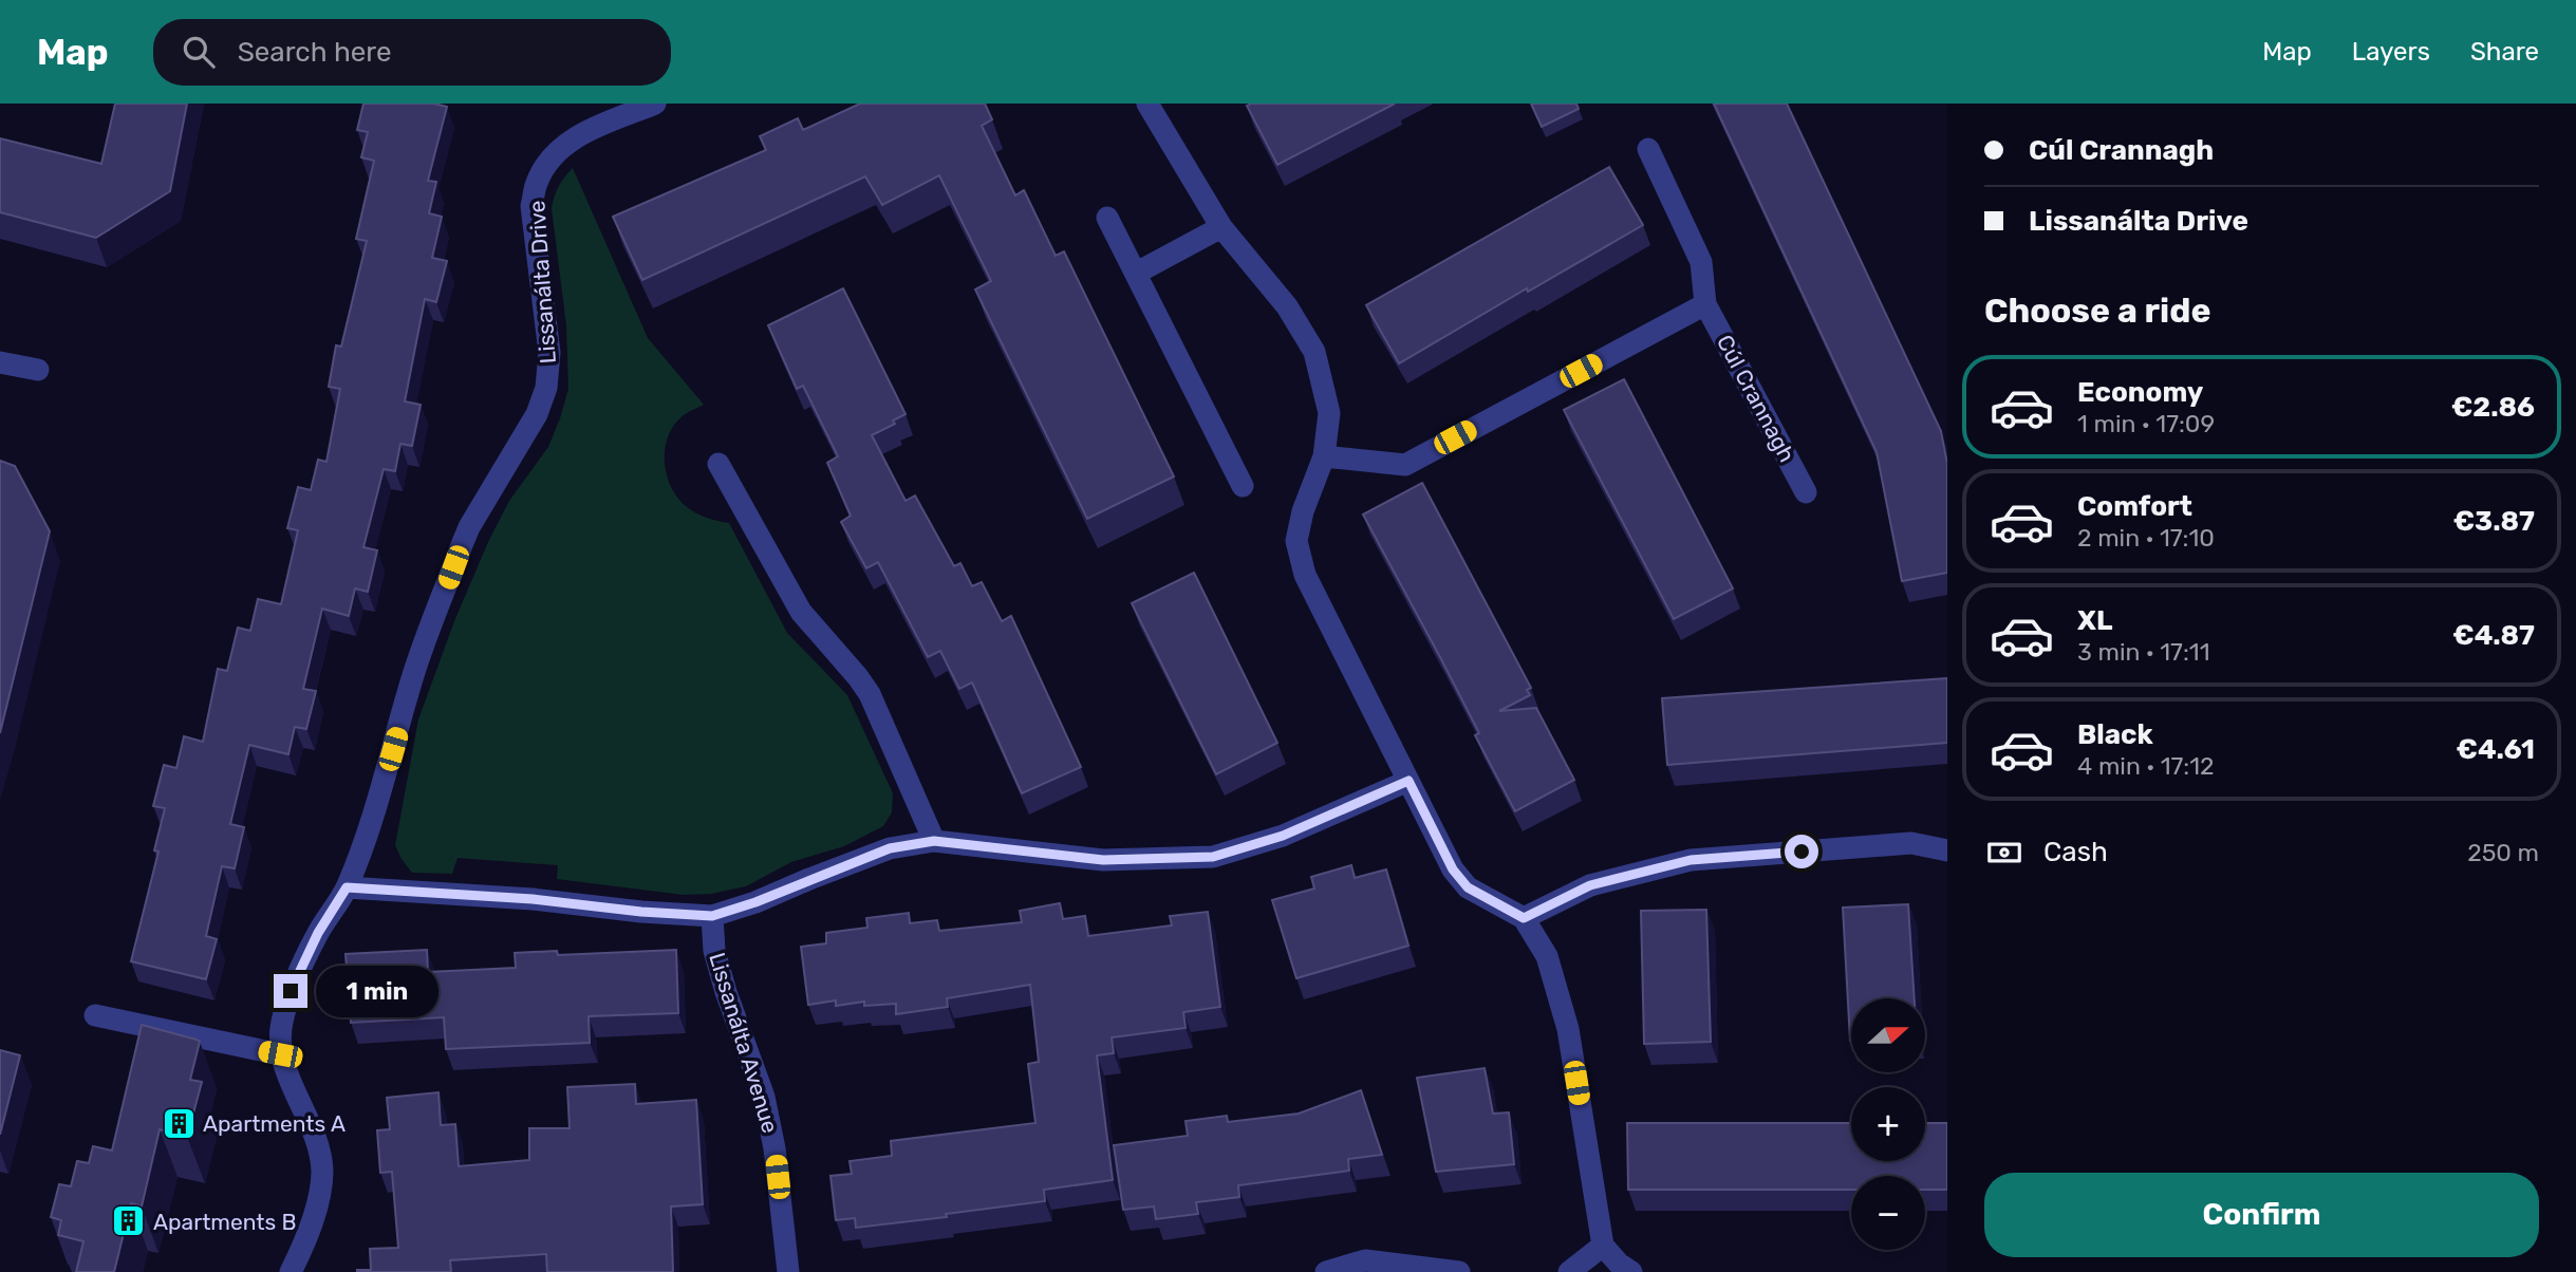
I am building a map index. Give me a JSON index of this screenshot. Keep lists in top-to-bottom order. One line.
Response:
{"streets":{"street":["Lissanálta Drive","Cúl Crannagh","Lissanálta Avenue"]},"places":{"building":["Apartments A","Apartments B"]},"north":"right","page":{"header":"Map","search":"Search here","nav":["Map","Layers","Share"],"banner":["Cúl Crannagh","Lissanálta Drive"],"heading":"Choose a ride","list":[{"name":"Economy","note":"1 min · 17:09","value":"€2.86"},{"name":"Comfort","note":"2 min · 17:10","value":"€3.87"},{"name":"XL","note":"3 min · 17:11","value":"€4.87"},{"name":"Black","note":"4 min · 17:12","value":"€4.61"}],"pay":["Cash","250 m"],"bubble":"1 min","map_buttons":["+","−"],"buttons":"Confirm"}}
